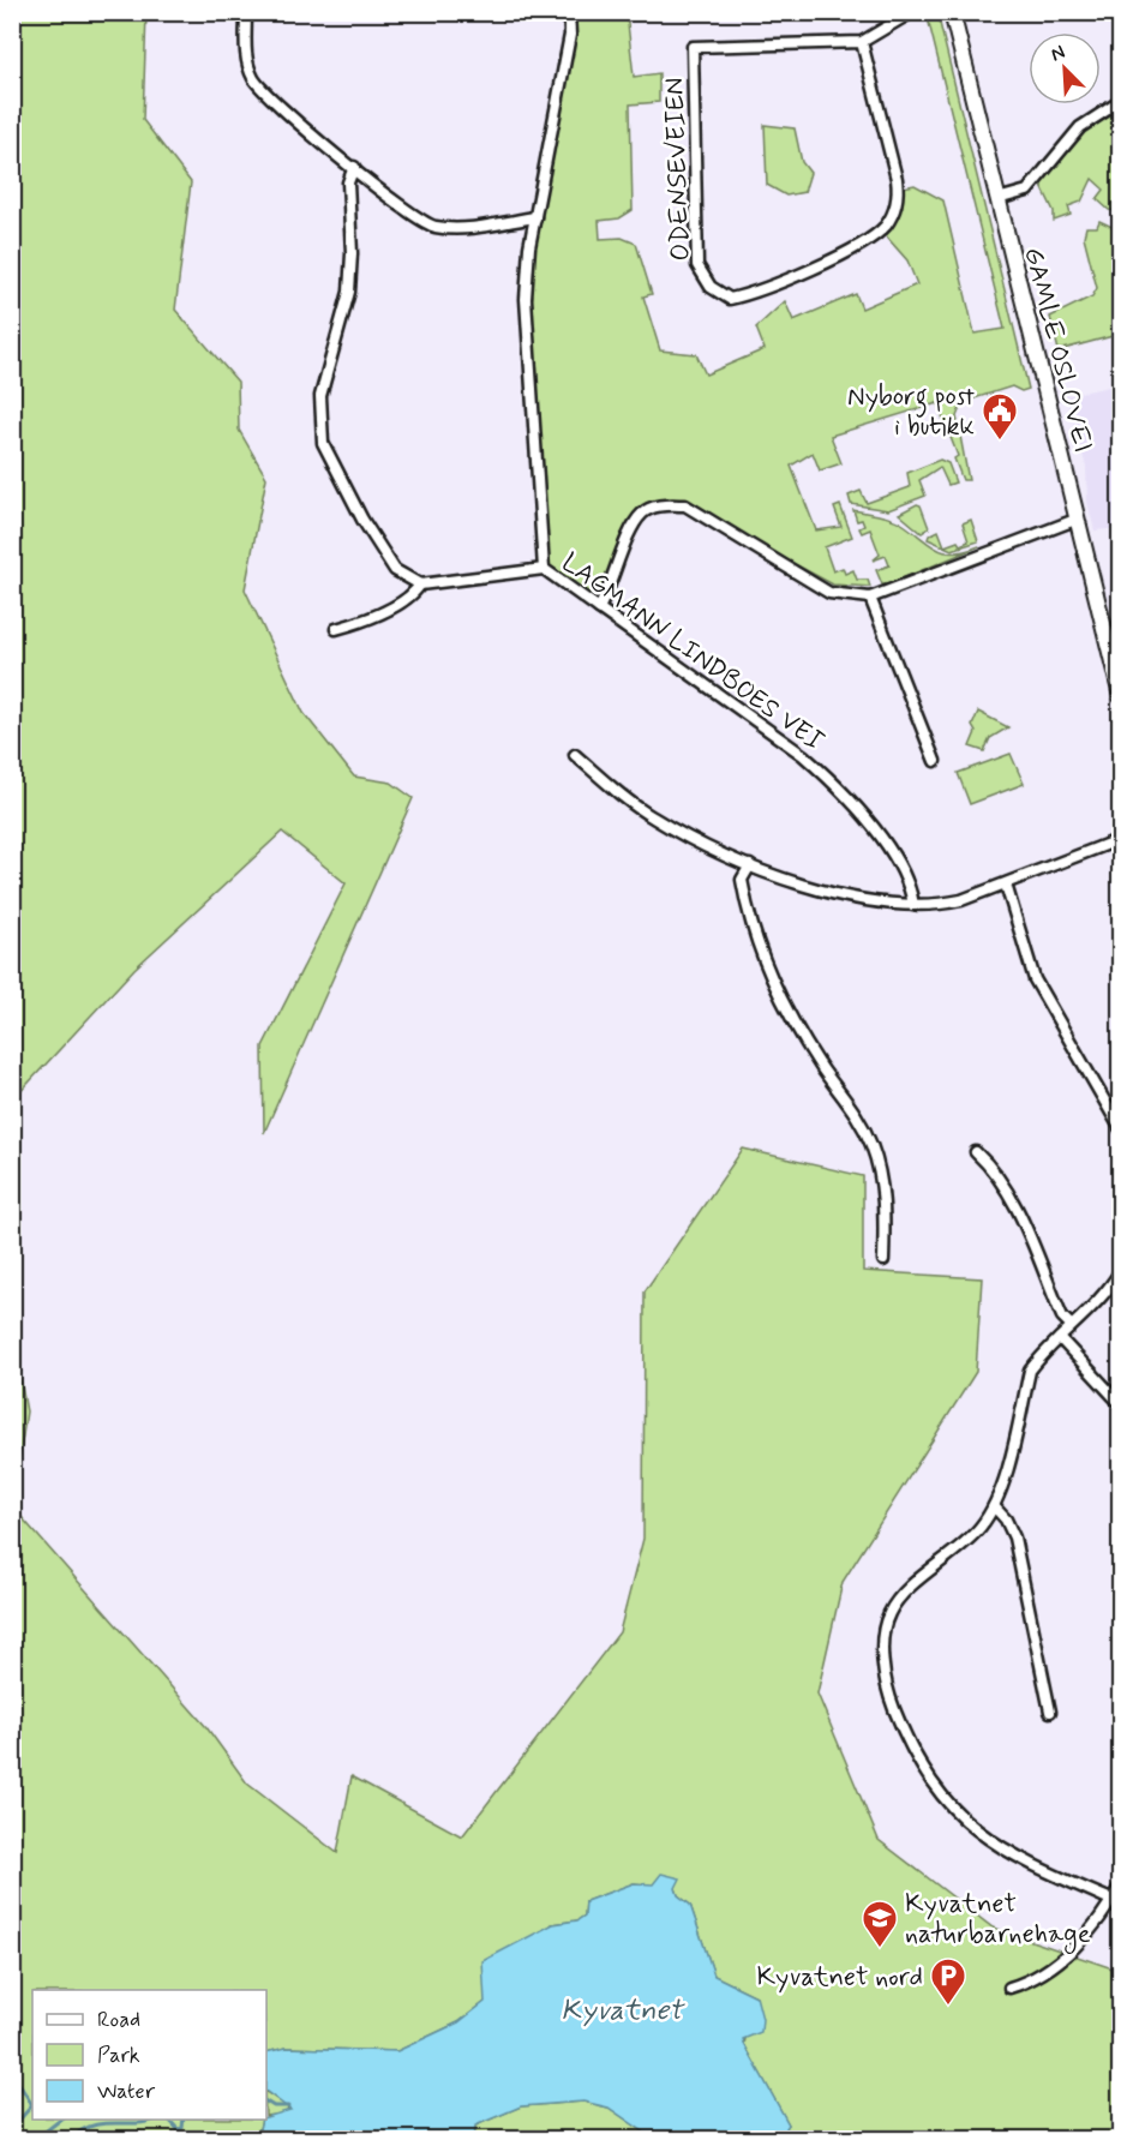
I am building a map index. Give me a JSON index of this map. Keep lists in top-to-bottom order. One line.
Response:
{"streets":{"street":["ODENSEVEIEN","GAMLE OSLOVEI","LAGMANN LINDBOES VEI"]},"water":["Kyvatnet"],"places":{"public building":["Nyborg post i butikk"],"school or university":["Kyvatnet naturbarnehage"],"parking":["Kyvatnet nord"]},"legend":["Road","Park","Water"],"north":"top left"}
